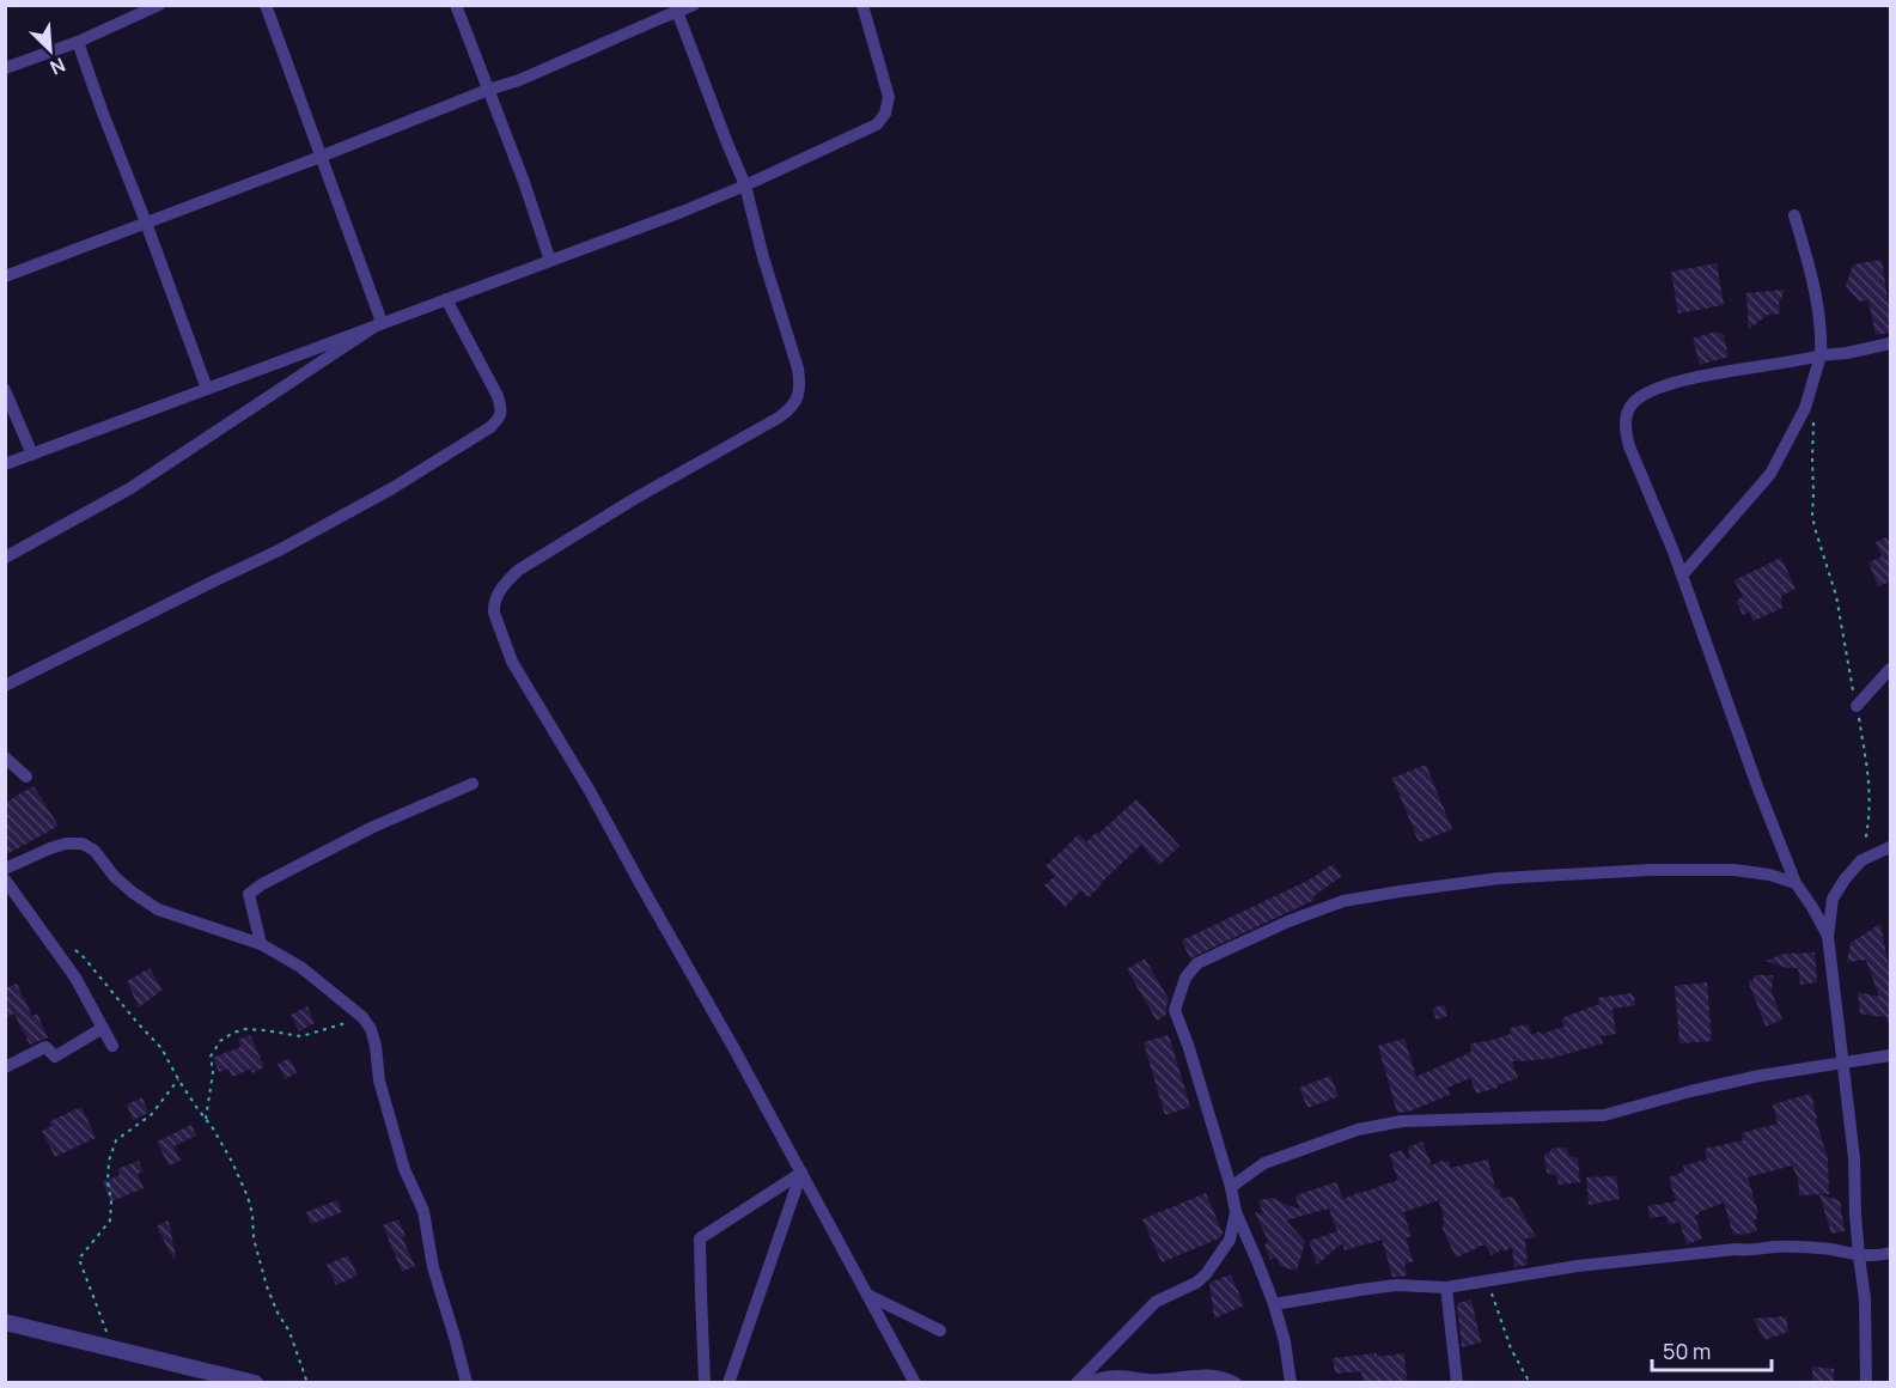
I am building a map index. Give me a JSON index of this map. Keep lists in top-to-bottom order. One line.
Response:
{"scale_bar":"50 m","north":"bottom right"}
